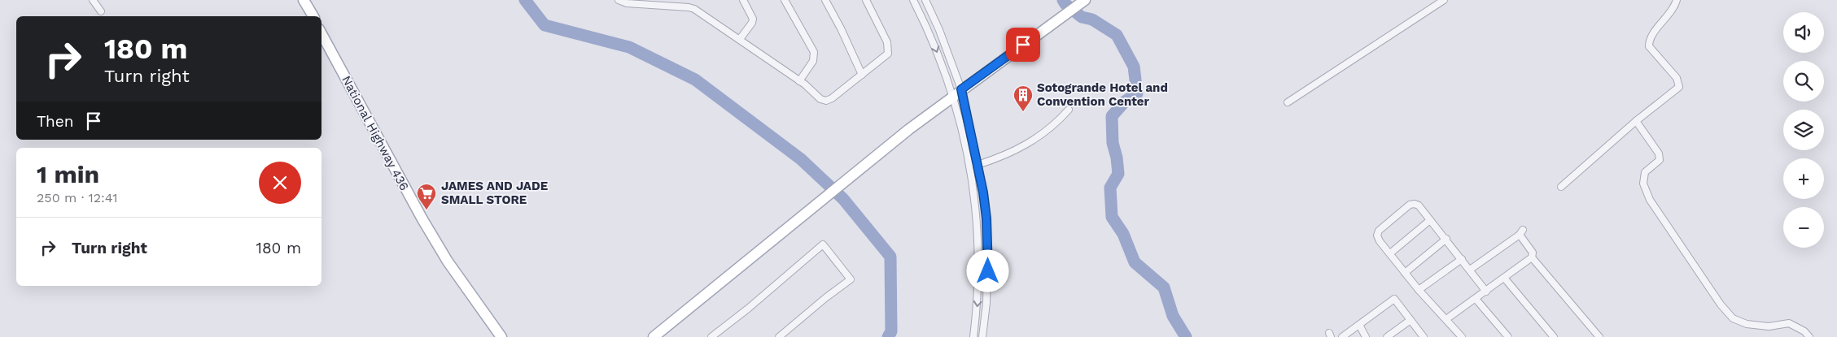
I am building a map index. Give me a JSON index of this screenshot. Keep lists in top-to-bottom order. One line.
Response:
{"streets":{"main road":["National Highway 436"]},"places":{"building":["Sotogrande Hotel and Convention Center"],"supermarket":["JAMES AND JADE SMALL STORE"]},"page":{"map_buttons":["+","−"],"turn":["180 m","Turn right"],"then":"Then","heading":["1 min","250 m · 12:41"],"list":[{"name":"Turn right","value":"180 m"}]}}
